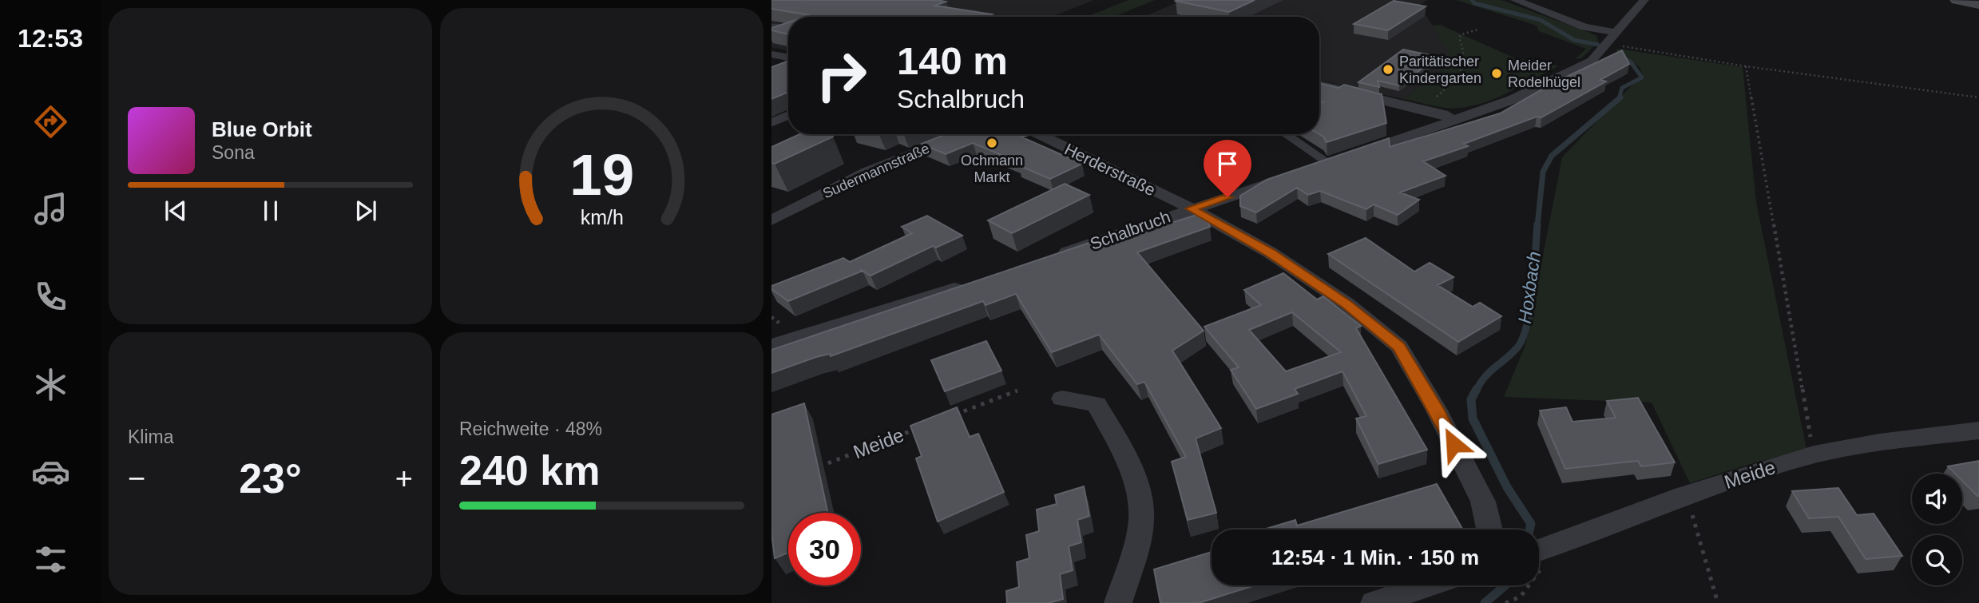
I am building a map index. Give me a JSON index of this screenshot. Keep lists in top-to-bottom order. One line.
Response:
{"streets":{"street":["Herderstraße","Sudermannstraße","Schalbruch","Meide"]},"crossings":[["Herderstraße","Schalbruch"]],"water":["Hoxbach"],"places":["Paritätischer Kindergarten","Meider Rodelhügel","Ochmann Markt"],"page":{"tabs":"12:53","turn":["140 m","Schalbruch"],"song":["Blue Orbit","Sona"],"tile":["Klima",["Reichweite · 48%","240 km"]],"heat":["−","23°","+"],"limit":"30","trip":"12:54 · 1 Min. · 150 m","gauge":["19","km/h"]}}
